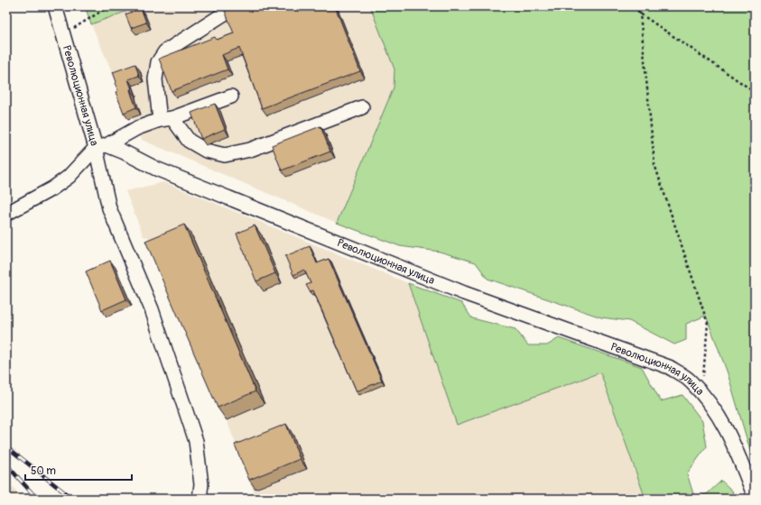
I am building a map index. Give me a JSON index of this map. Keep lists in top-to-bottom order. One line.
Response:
{"streets":{"street":["Революционная улица"]},"scale_bar":"50 m"}
